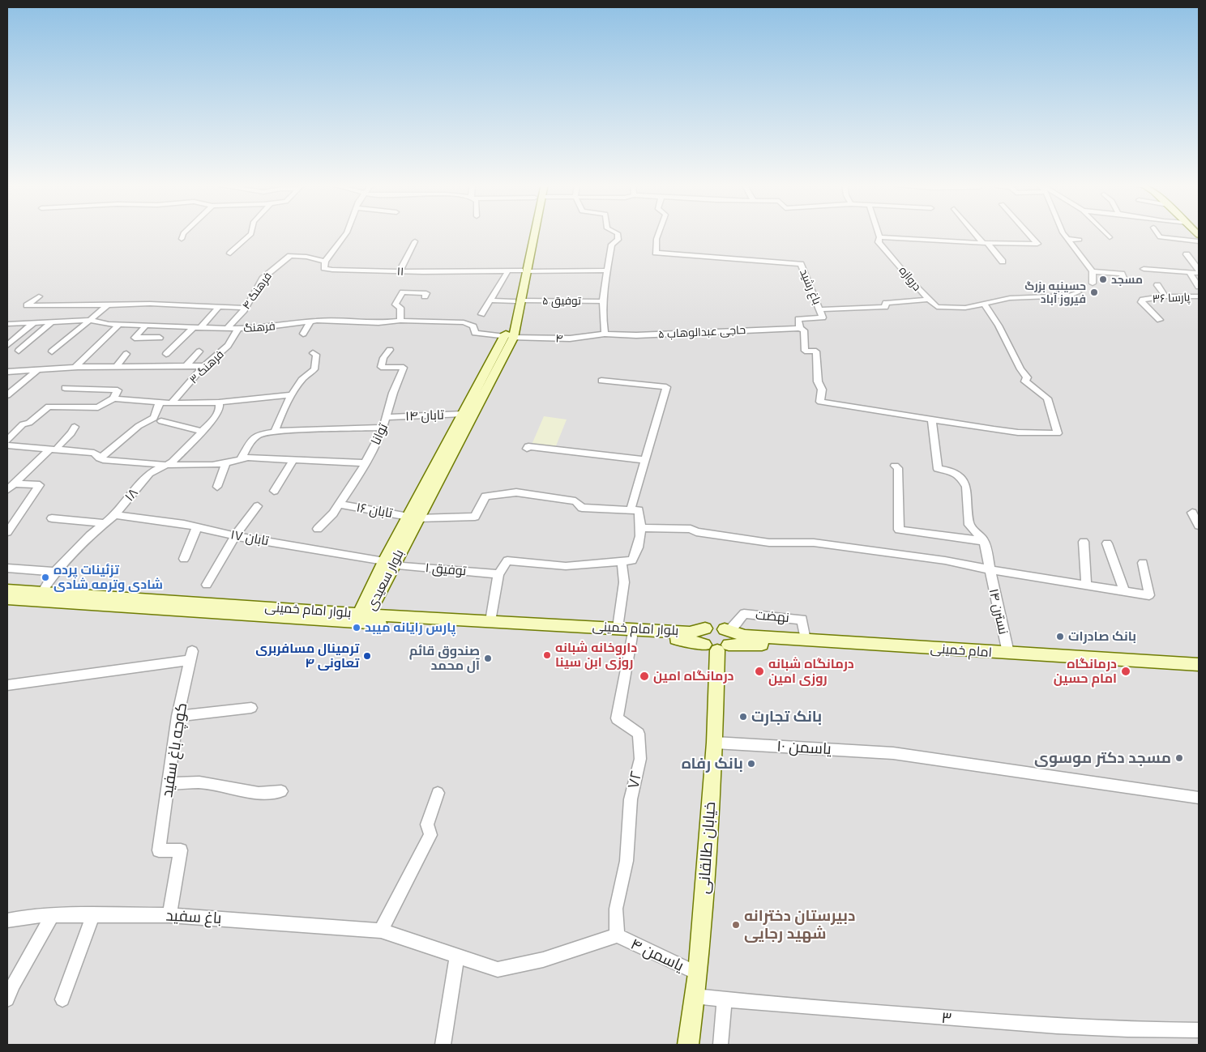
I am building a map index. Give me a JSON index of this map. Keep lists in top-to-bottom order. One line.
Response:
{"streets":{"main road":["بلوار سعیدی","بلوار امام خمینی","امام خمینی","خیابان طالقانی"],"street":["۱۱","دروازه","باغ رشید","فرهنگ ۴","پارسا ۳۶","توفیق ۵","فرهنگ","حاجی عبدالوهاب ۵","۴","فرهنگ ۳","تابان ۱۴","توانا","۱۸","تابان ۱۶","تابان ۱۷","توفیق ۱","نسترن ۱۴","نهضت","یاسمن ۱۰","کوچه باغ سفید","۷۲","باغ سفید","یاسمن ۴","۳"]},"crossings":[["۱۱","فرهنگ ۴"],["۱۱","بلوار سعیدی"],["فرهنگ ۴","فرهنگ"],["توفیق ۵","بلوار سعیدی"],["فرهنگ","۴"],["فرهنگ","فرهنگ ۳"],["فرهنگ","بلوار سعیدی"],["حاجی عبدالوهاب ۵","۴"],["۴","بلوار سعیدی"],["تابان ۱۴","توانا"],["تابان ۱۴","بلوار سعیدی"],["توانا","تابان ۱۶"],["۱۸","تابان ۱۷"],["۱۸","بلوار امام خمینی"],["تابان ۱۶","بلوار سعیدی"],["تابان ۱۷","توفیق ۱"],["تابان ۱۷","بلوار سعیدی"],["توفیق ۱","بلوار سعیدی"],["بلوار سعیدی","بلوار امام خمینی"],["بلوار امام خمینی","نهضت"],["بلوار امام خمینی","امام خمینی"],["بلوار امام خمینی","۷۲"],["بلوار امام خمینی","خیابان طالقانی"],["نسترن ۱۴","امام خمینی"],["نهضت","امام خمینی"],["امام خمینی","خیابان طالقانی"],["یاسمن ۱۰","خیابان طالقانی"],["کوچه باغ سفید","باغ سفید"],["۷۲","باغ سفید"],["۷۲","یاسمن ۴"],["خیابان طالقانی","یاسمن ۴"],["خیابان طالقانی","۳"],["باغ سفید","یاسمن ۴"]],"places":["مسجد","حسینیه بزرگ فیروز آباد","تزئینات پرده شادی وترمه شادی","پارس رایانه میبد","بانک صادرات","داروخانه شبانه روزی ابن سینا","ترمینال مسافربری تعاونی ۴","صندوق قائم آل محمد","درمانگاه شبانه روزی امین","درمانگاه امام حسین","درمانگاه امین","بانک تجارت","مسجد دکتر موسوی","بانک رفاه","دبیرستان دخترانه شهید رجایی"]}
